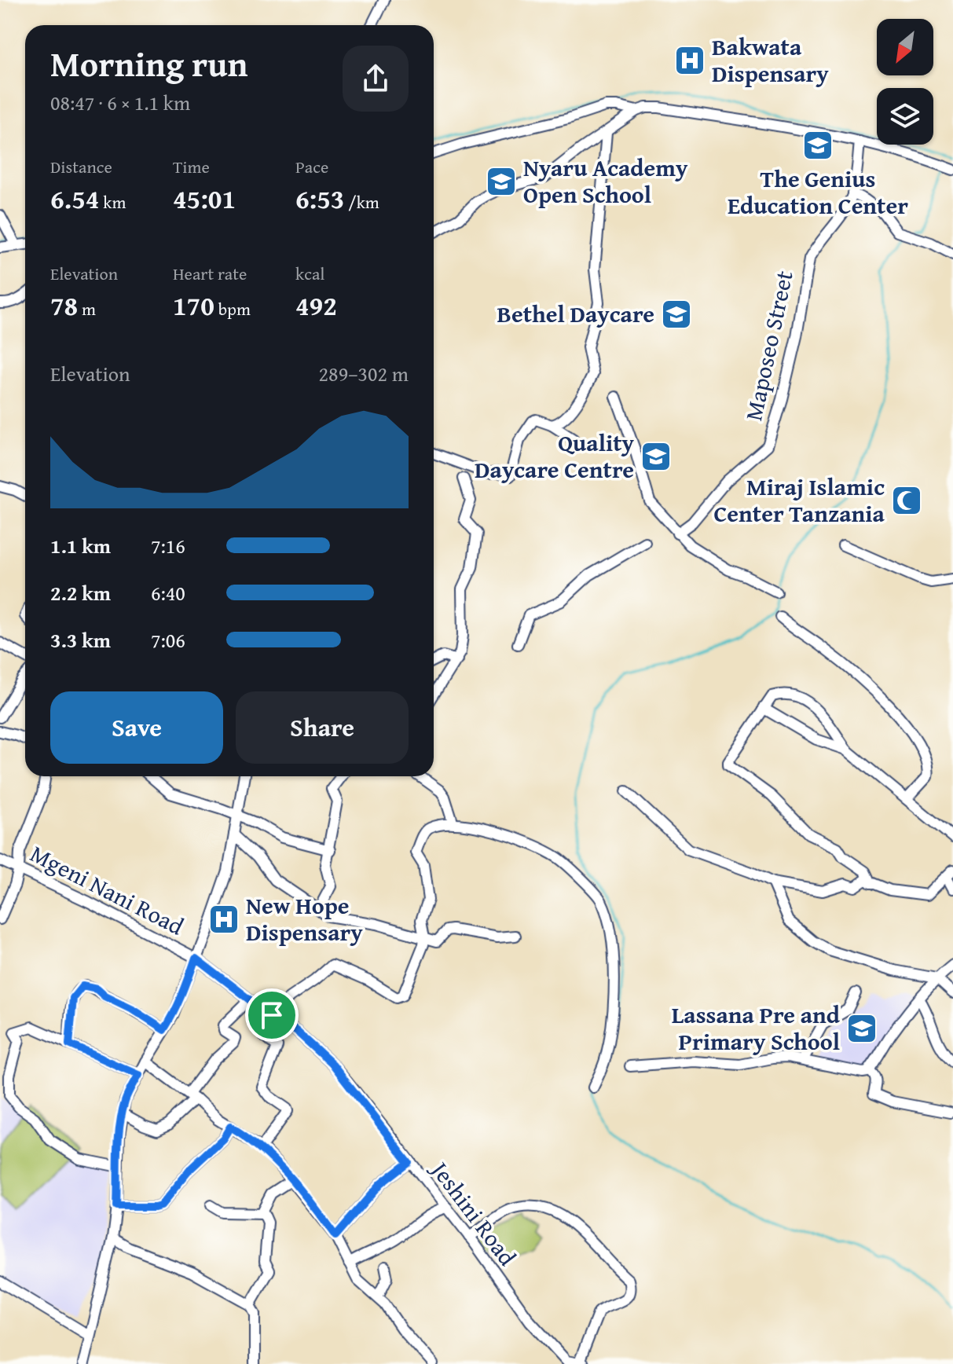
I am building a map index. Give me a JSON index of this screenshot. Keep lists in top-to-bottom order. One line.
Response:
{"streets":{"street":["Maposeo Street","Mgeni Nani Road","Jeshini Road"]},"crossings":[["Mgeni Nani Road","Jeshini Road"]],"places":{"hospital":["Bakwata Dispensary","New Hope Dispensary"],"school or university":["The Genius Education Center","Nyaru Academy Open School","Bethel Daycare","Quality Daycare Centre","Lassana Pre and Primary School"],"mosque":["Miraj Islamic Center Tanzania"]},"north":"bottom left","page":{"heading":["Morning run","08:47 · 6 × 1.1 km"],"stats":[["Distance","6.54 km"],["Time","45:01"],["Pace","6:53 /km"],["Elevation","78 m"],["Heart rate","170 bpm"],["kcal","492"]],"chart":["Elevation","289–302 m"],"list":[{"name":"1.1 km","note":"7:16"},{"name":"2.2 km","note":"6:40"},{"name":"3.3 km","note":"7:06"}],"buttons":["Save","Share"]}}
